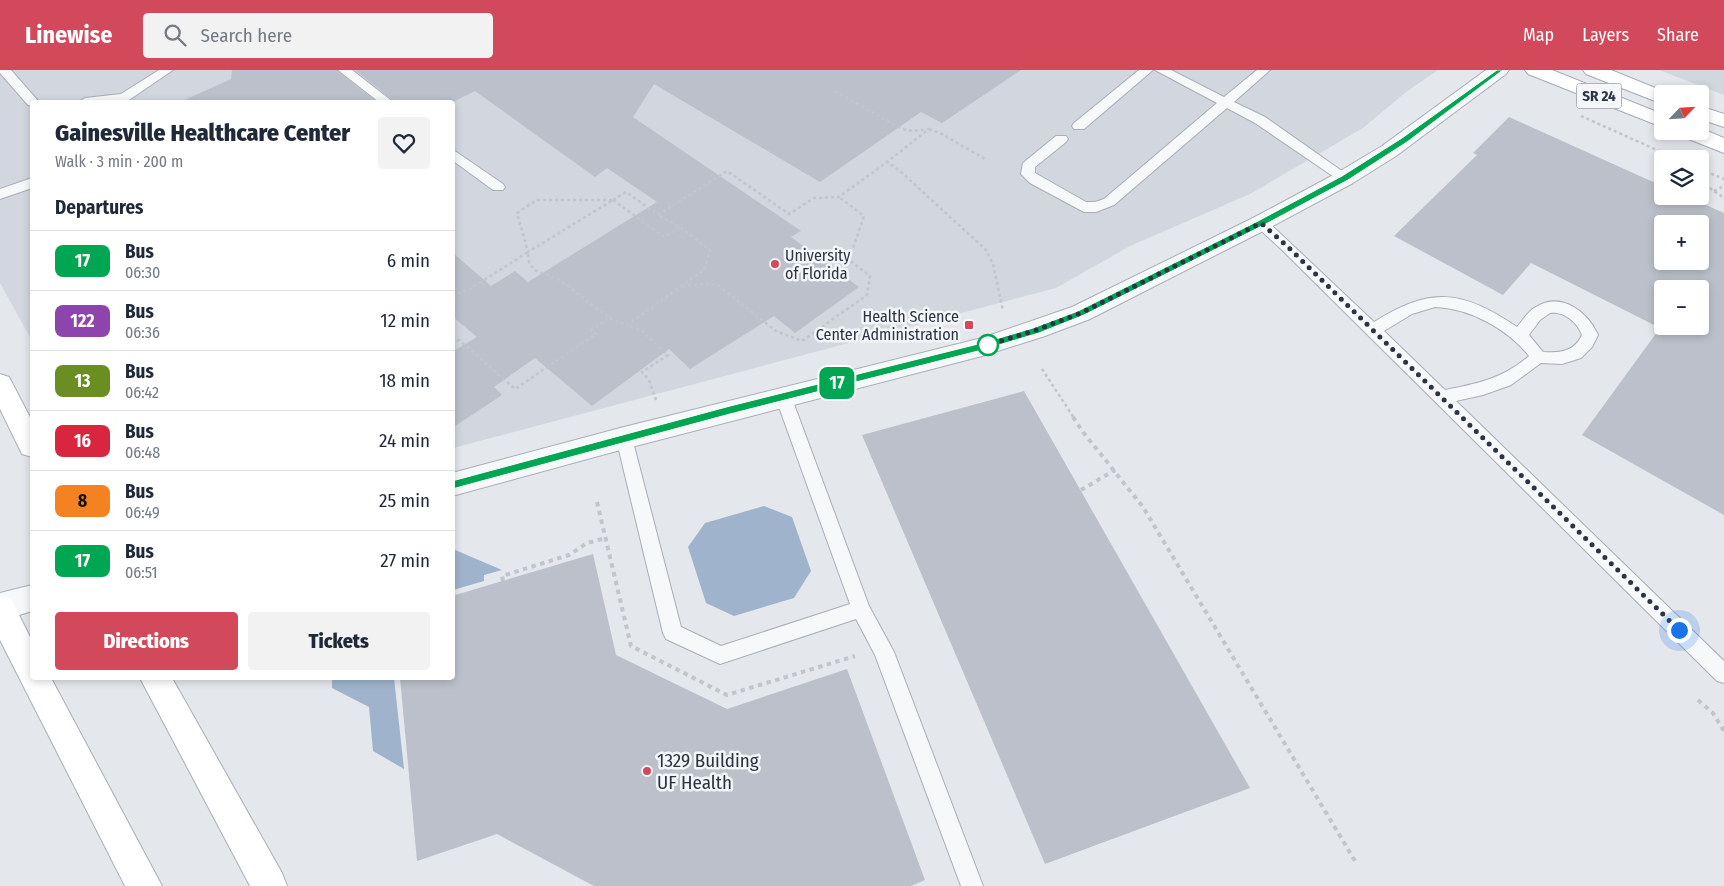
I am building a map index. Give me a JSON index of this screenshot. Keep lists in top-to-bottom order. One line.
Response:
{"streets":{"main road":["SR 24"]},"places":{"other":["University of Florida","1329 Building UF Health"],"transit":["Health Science Center Administration"]},"lines":["bus line 17"],"north":"top right","page":{"header":"Linewise","search":"Search here","nav":["Map","Layers","Share"],"on_map":"17","map_buttons":["+","−"],"heading":[["Gainesville Healthcare Center","Walk · 3 min · 200 m"],"Departures"],"list":[{"mark":"17","name":"Bus","note":"06:30","value":"6 min"},{"mark":"122","name":"Bus","note":"06:36","value":"12 min"},{"mark":"13","name":"Bus","note":"06:42","value":"18 min"},{"mark":"16","name":"Bus","note":"06:48","value":"24 min"},{"mark":"8","name":"Bus","note":"06:49","value":"25 min"},{"mark":"17","name":"Bus","note":"06:51","value":"27 min"}],"buttons":["Directions","Tickets"]}}
